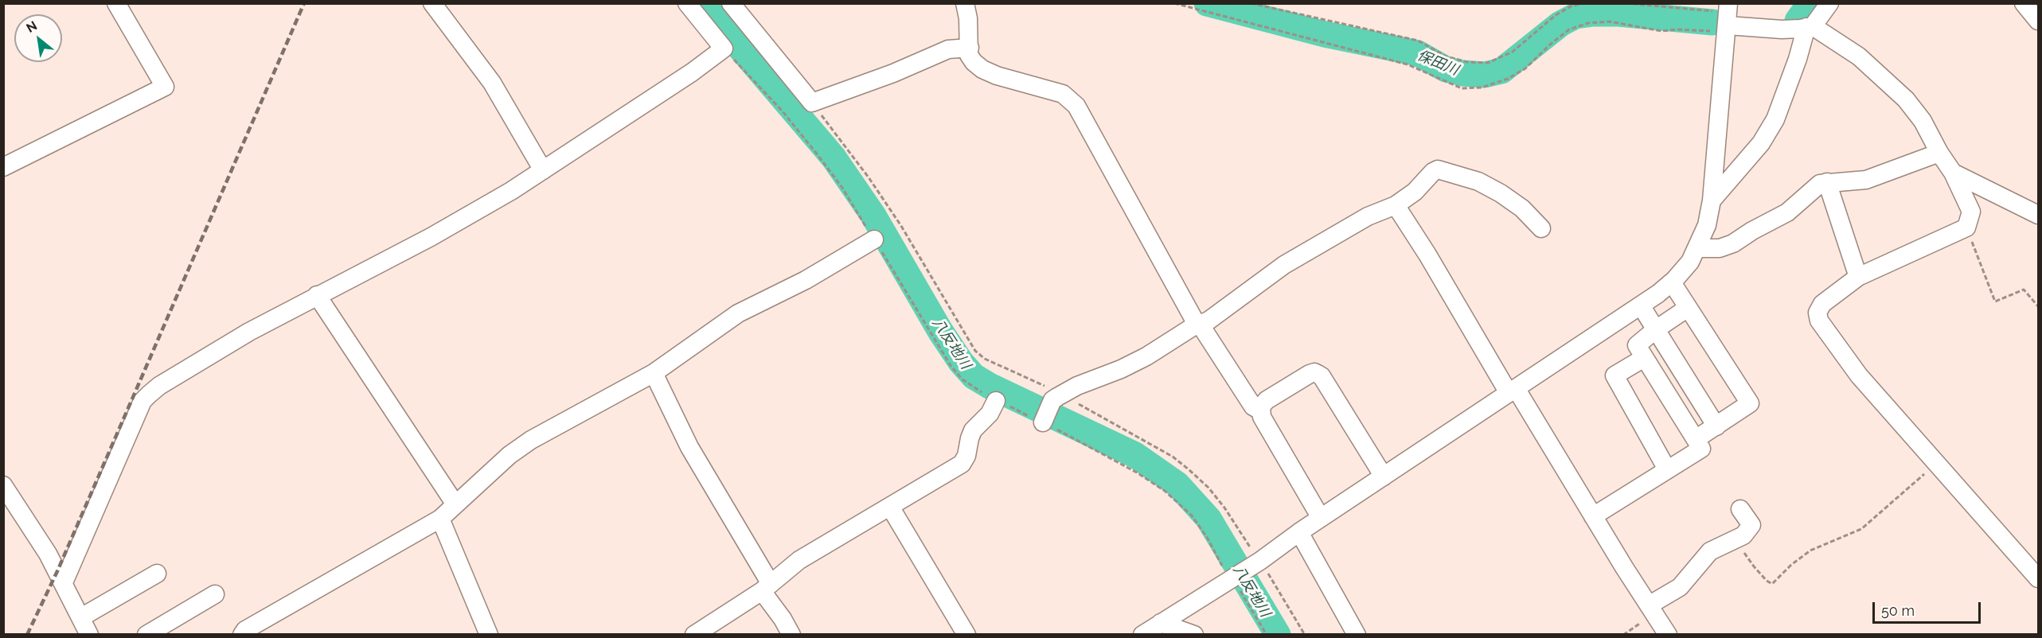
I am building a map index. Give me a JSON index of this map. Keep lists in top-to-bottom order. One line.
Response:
{"water":["保田川","八反地川"],"scale_bar":"50 m","north":"top left"}
